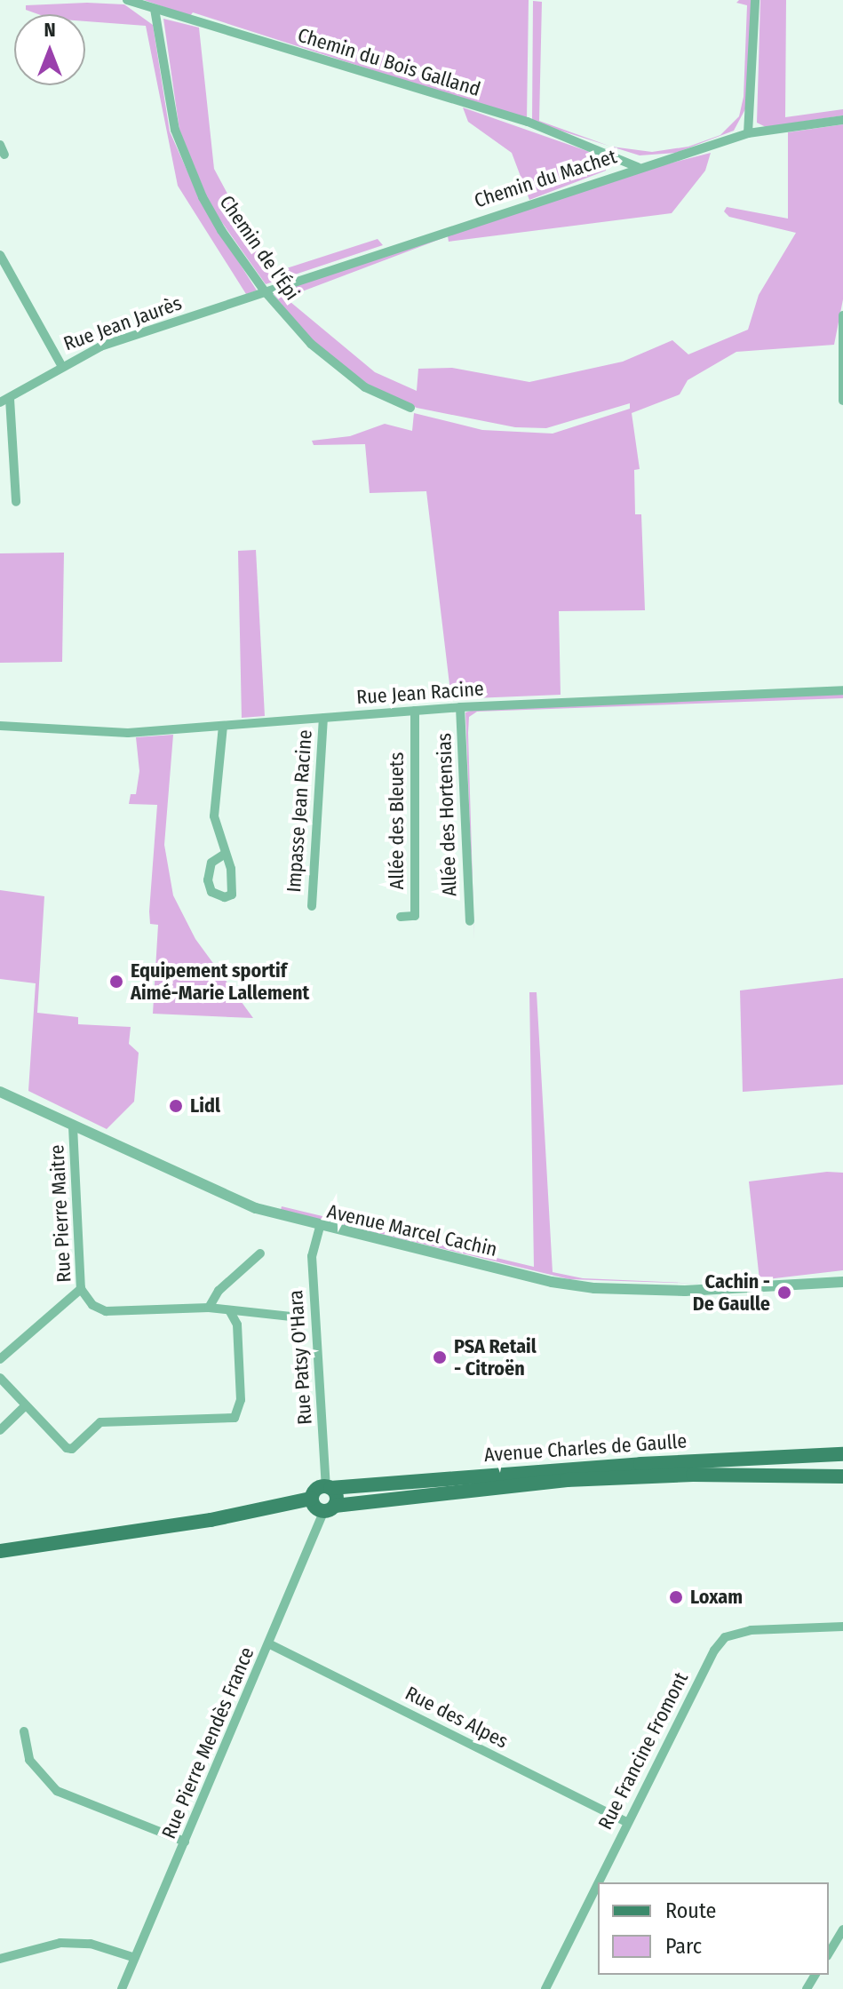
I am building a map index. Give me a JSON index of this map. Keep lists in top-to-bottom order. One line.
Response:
{"streets":{"main road":["Avenue Charles de Gaulle"],"street":["Chemin du Bois Galland","Chemin du Machet","Chemin de l'Épi","Rue Jean Jaurès","Rue Jean Racine","Impasse Jean Racine","Allée des Hortensias","Allée des Bleuets","Rue Pierre Maitre","Avenue Marcel Cachin","Rue Patsy O'Hara","Rue des Alpes","Rue Pierre Mendès France","Rue Francine Fromont"]},"crossings":[["Chemin du Bois Galland","Chemin du Machet"],["Chemin du Bois Galland","Chemin de l'Épi"],["Chemin du Machet","Chemin de l'Épi"],["Chemin du Machet","Rue Jean Jaurès"],["Chemin de l'Épi","Rue Jean Jaurès"],["Rue Jean Racine","Impasse Jean Racine"],["Rue Jean Racine","Allée des Hortensias"],["Rue Jean Racine","Allée des Bleuets"],["Rue Pierre Maitre","Avenue Marcel Cachin"],["Avenue Marcel Cachin","Rue Patsy O'Hara"],["Rue Patsy O'Hara","Avenue Charles de Gaulle"],["Rue Patsy O'Hara","Rue Pierre Mendès France"],["Avenue Charles de Gaulle","Rue Pierre Mendès France"],["Rue des Alpes","Rue Pierre Mendès France"],["Rue des Alpes","Rue Francine Fromont"]],"places":["Equipement sportif Aimé-Marie Lallement","Lidl","Cachin - De Gaulle","PSA Retail - Citroën","Loxam"],"legend":["Route","Parc"],"north":"top"}
